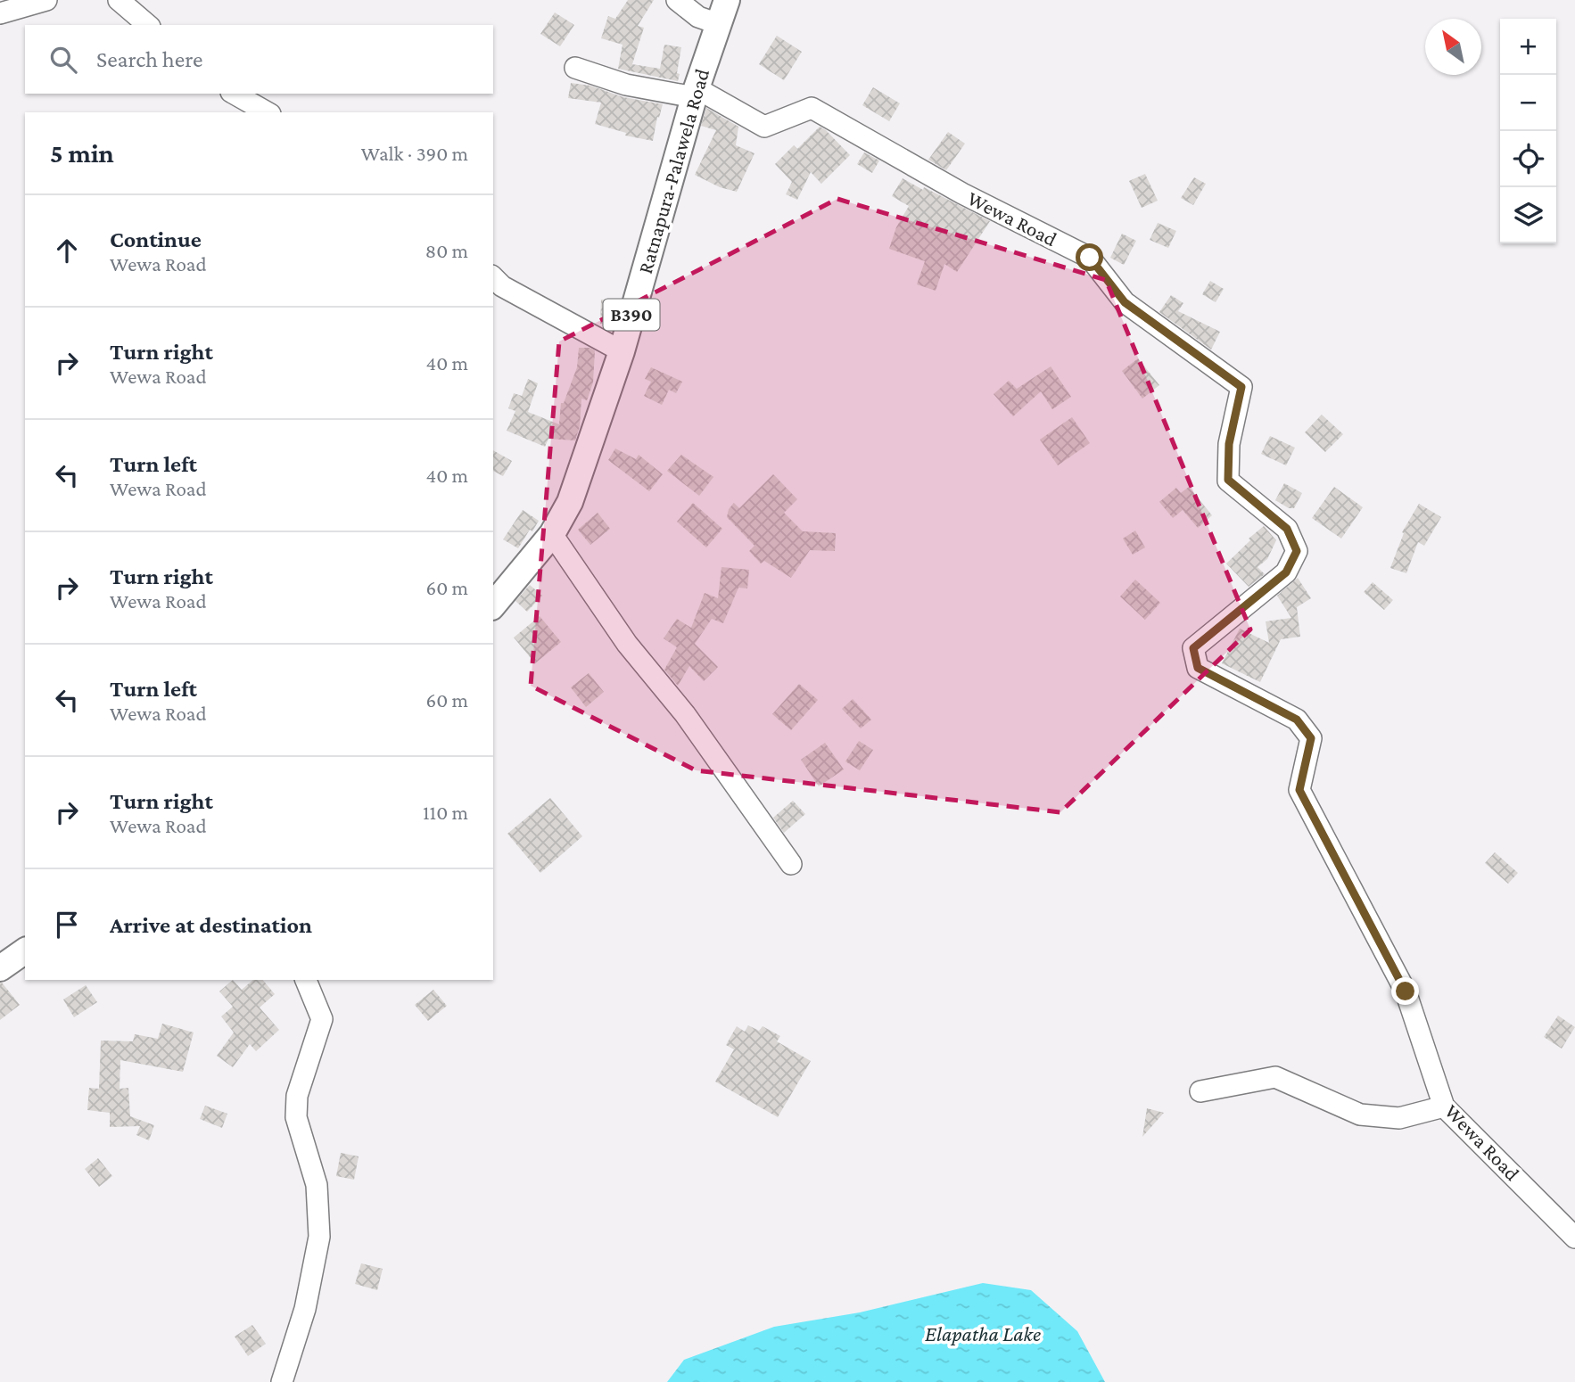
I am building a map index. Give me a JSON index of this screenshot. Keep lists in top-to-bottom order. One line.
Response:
{"streets":{"main road":["Ratnapura-Palawela Road","B390"],"street":["Wewa Road"]},"crossings":[["Ratnapura-Palawela Road","Wewa Road"]],"water":["Elapatha Lake"],"north":"top left","page":{"map_buttons":["+","−"],"search":"Search here","heading":["5 min","Walk · 390 m"],"list":[["Continue","Wewa Road","80 m"],["Turn right","Wewa Road","40 m"],["Turn left","Wewa Road","40 m"],["Turn right","Wewa Road","60 m"],["Turn left","Wewa Road","60 m"],["Turn right","Wewa Road","110 m"],"Arrive at destination"]}}
